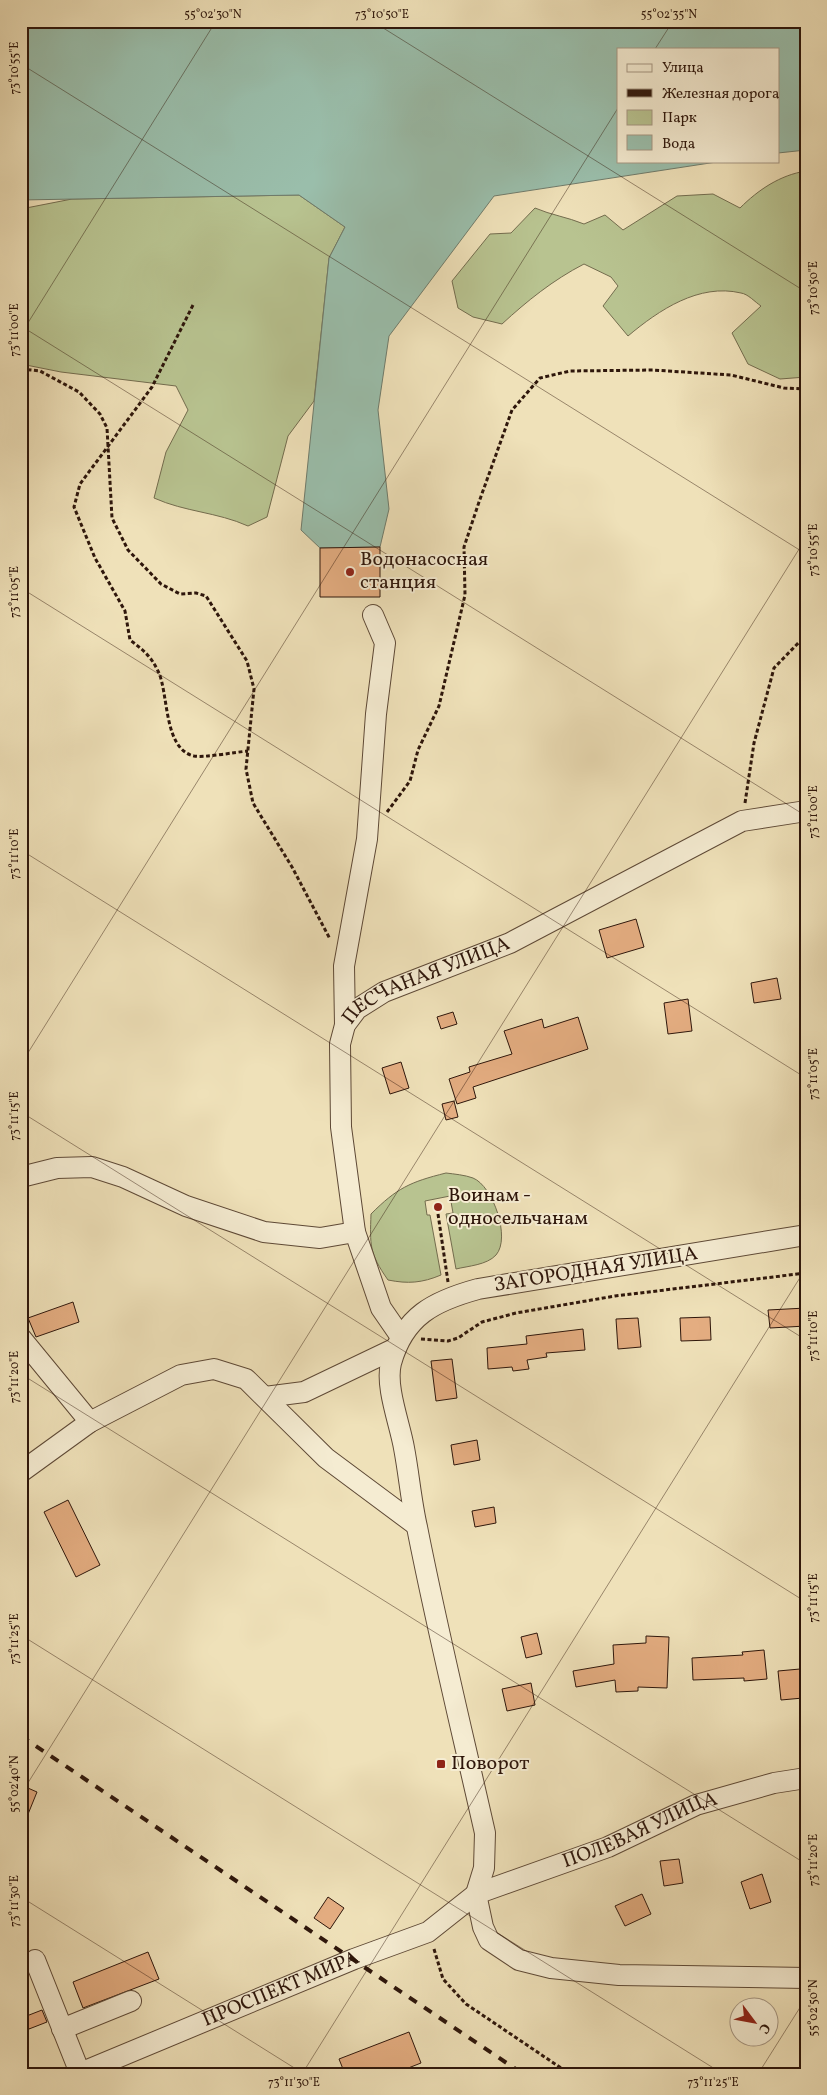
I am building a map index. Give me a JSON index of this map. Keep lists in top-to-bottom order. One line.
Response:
{"streets":{"street":["ПЕСЧАНАЯ УЛИЦА","ЗАГОРОДНАЯ УЛИЦА","ПОЛЕВАЯ УЛИЦА","ПРОСПЕКТ МИРА"]},"crossings":[["ПЕСЧАНАЯ УЛИЦА","ЗАГОРОДНАЯ УЛИЦА"],["ПОЛЕВАЯ УЛИЦА","ПРОСПЕКТ МИРА"]],"places":{"other":["Водонасосная станция","Воинам - односельчанам"],"transit":["Поворот"]},"legend":["Улица","Железная дорога","Парк","Вода"],"north":"bottom right","coordinates":["55°02'30\"N","73°10'50\"E","55°02'35\"N","73°10'55\"E","73°11'00\"E","73°11'05\"E","73°11'10\"E","73°11'15\"E","73°11'20\"E","73°11'25\"E","55°02'40\"N","73°11'30\"E","55°02'50\"N"]}
